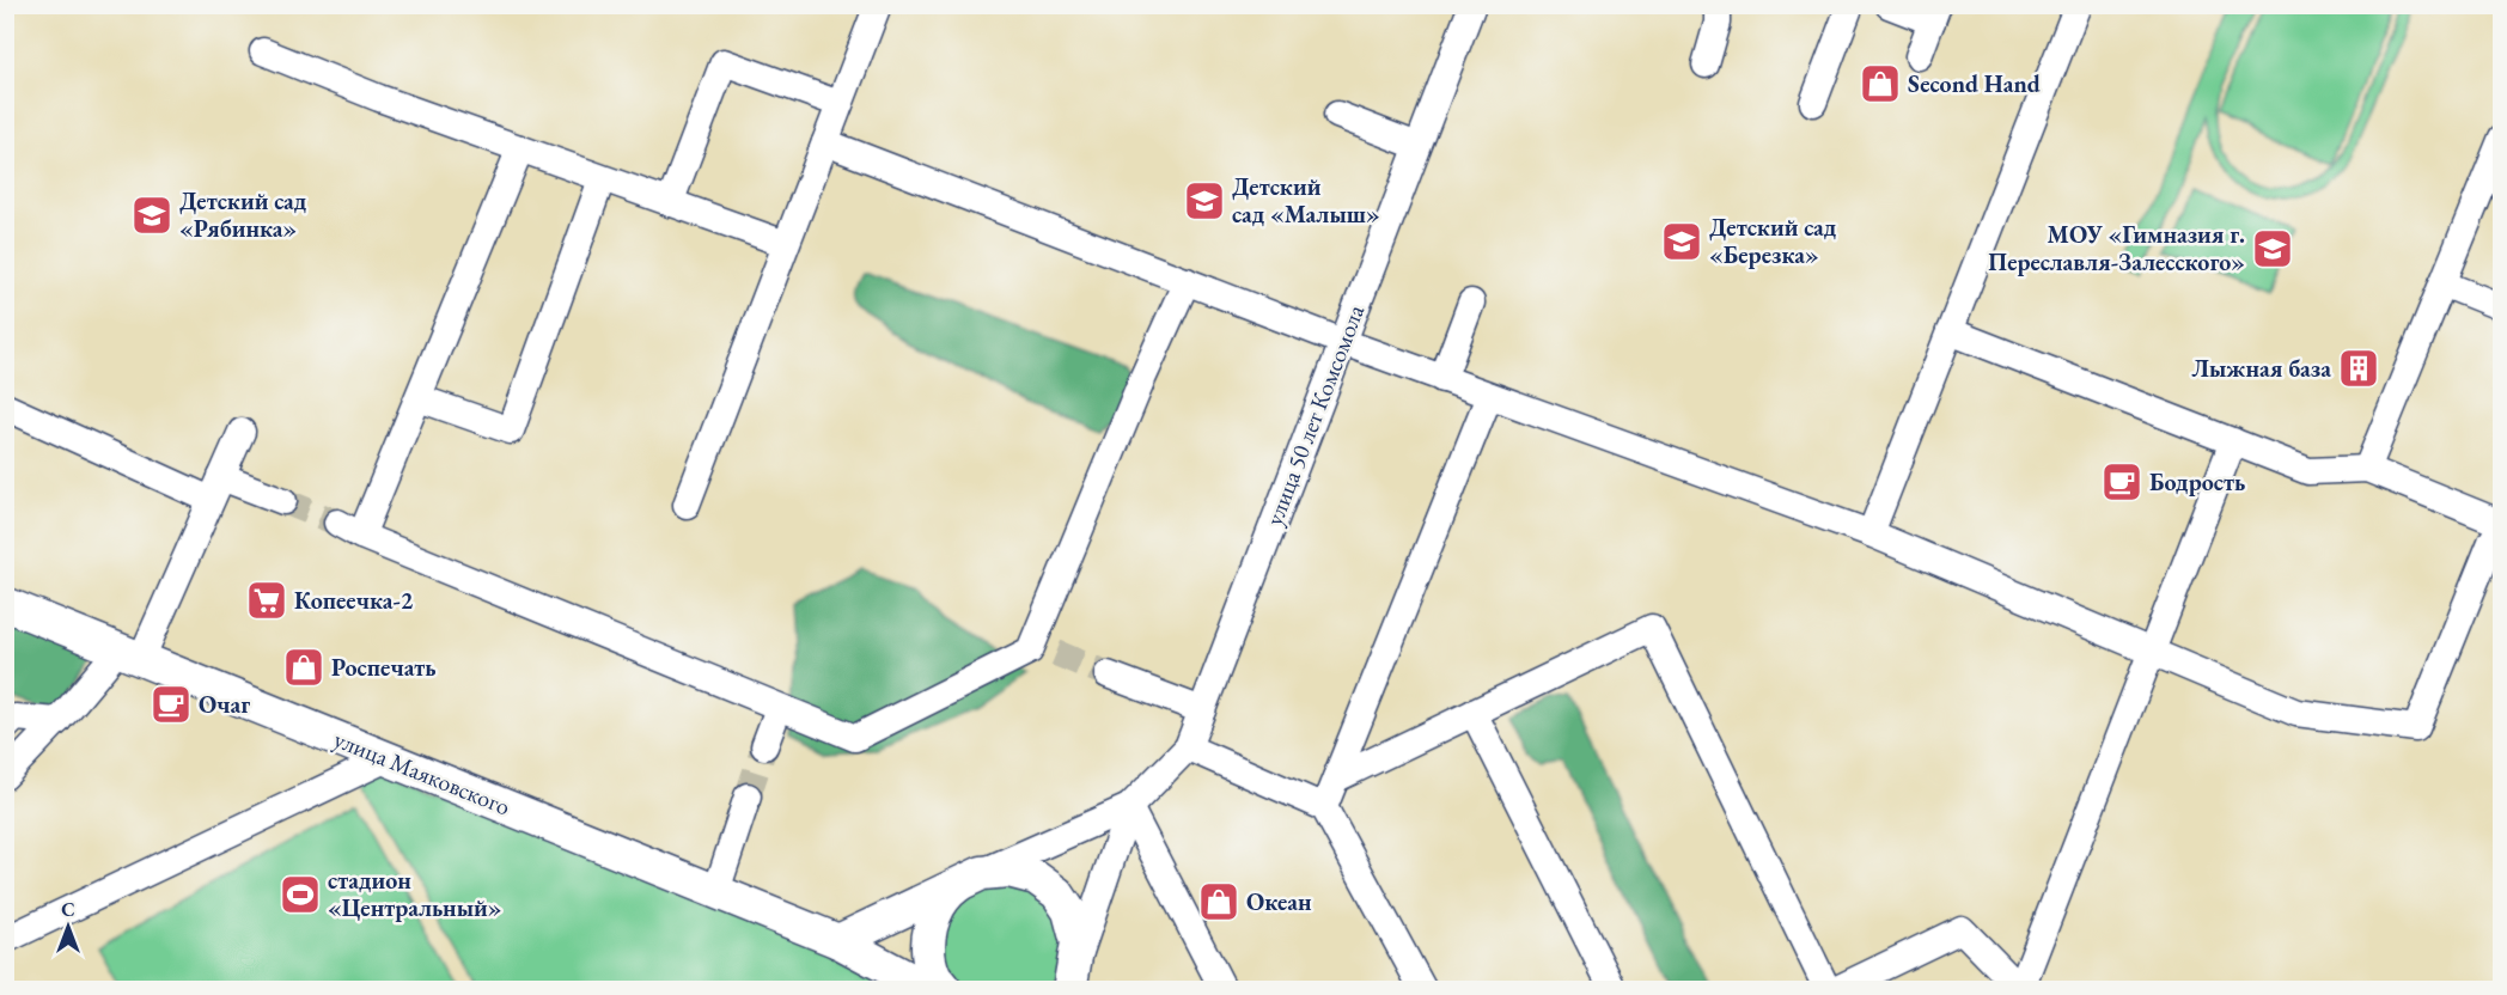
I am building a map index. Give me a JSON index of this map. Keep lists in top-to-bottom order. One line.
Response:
{"streets":{"main road":["улица Маяковского"],"street":["улица 50 лет Комсомола"]},"places":{"shop":["Second Hand","Роспечать","Океан"],"school or university":["Детский сад «Малыш»","Детский сад «Рябинка»","Детский сад «Березка»","МОУ «Гимназия г. Переславля-Залесского»"],"building":["Лыжная база"],"cafe":["Бодрость","Очаг"],"supermarket":["Копеечка-2"],"sports":["стадион «Центральный»"]},"north":"top"}
